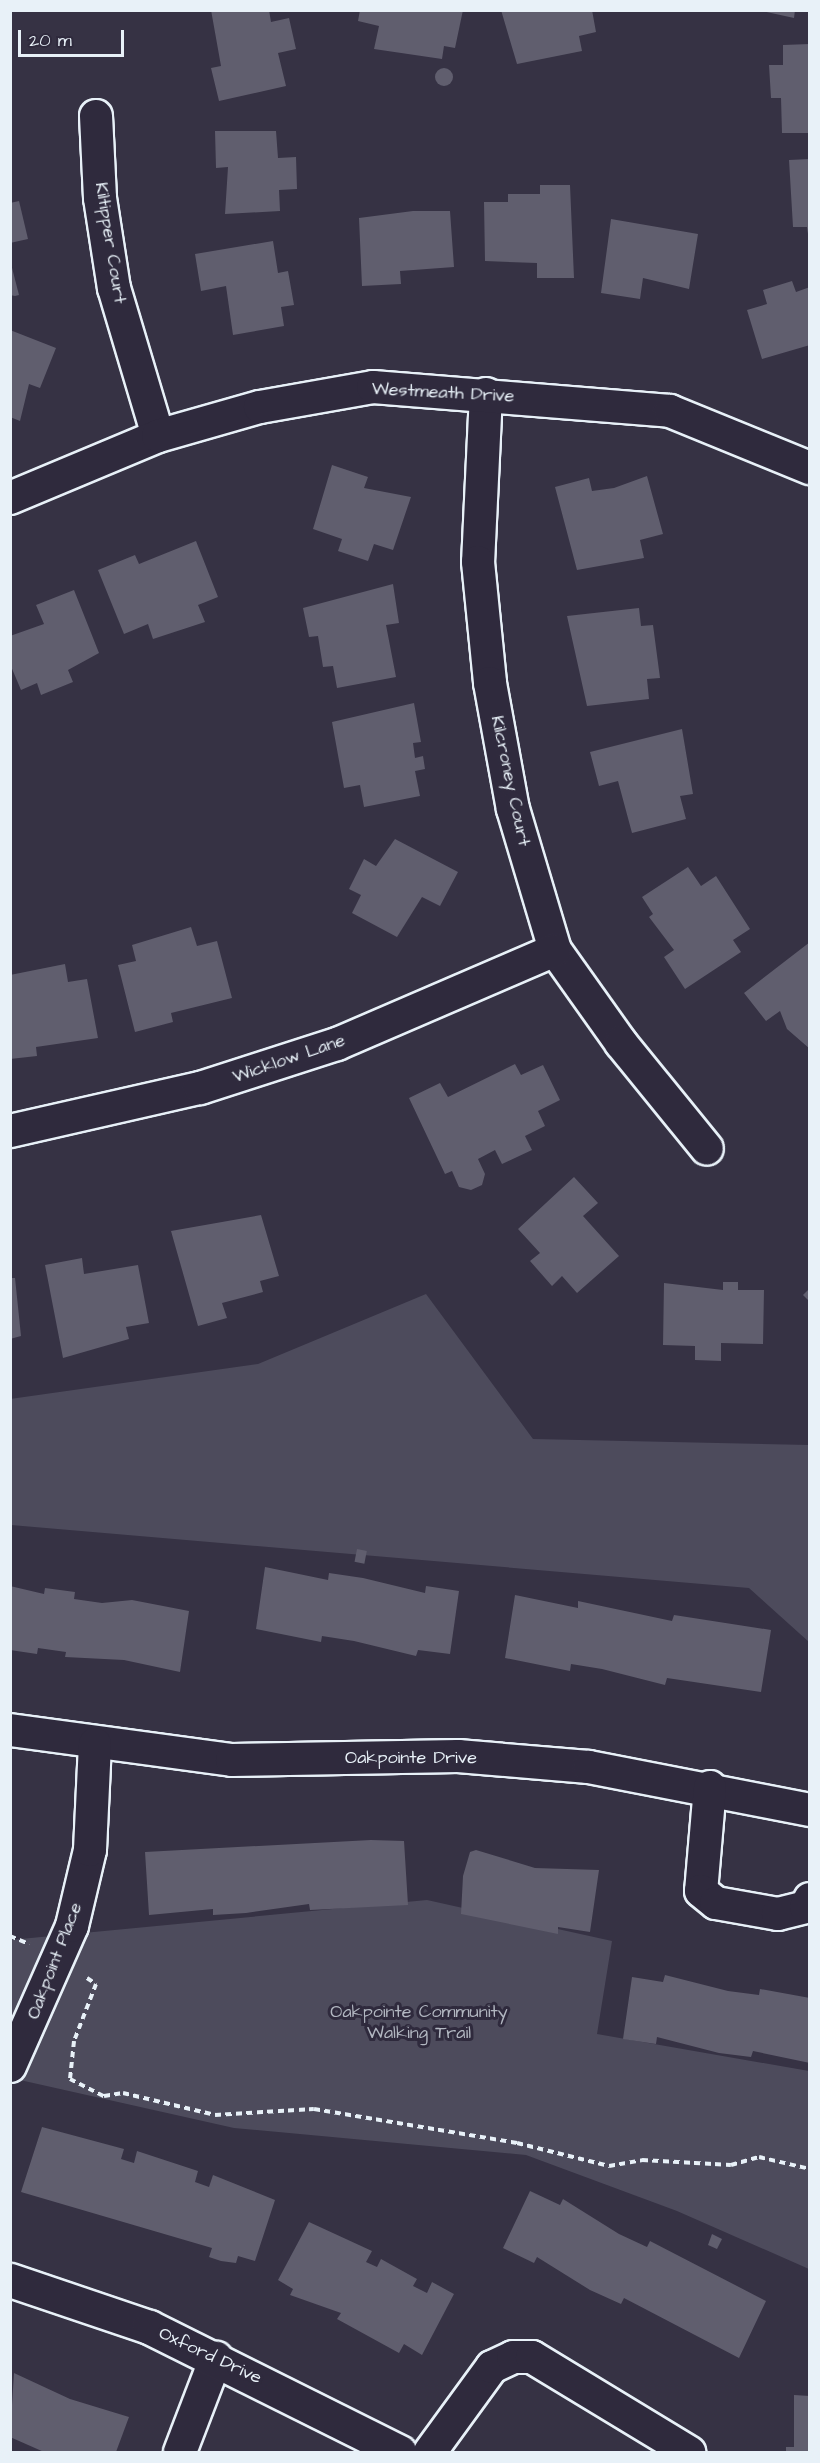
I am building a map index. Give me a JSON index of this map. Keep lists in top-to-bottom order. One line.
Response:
{"streets":{"street":["Kiltipper Court","Westmeath Drive","Kilcroney Court","Wicklow Lane","Oakpointe Drive","Oakpoint Place","Oxford Drive"]},"crossings":[["Kiltipper Court","Westmeath Drive"],["Westmeath Drive","Kilcroney Court"],["Kilcroney Court","Wicklow Lane"],["Oakpointe Drive","Oakpoint Place"]],"parks":["Oakpointe Community Walking Trail"],"scale_bar":"20 m"}
